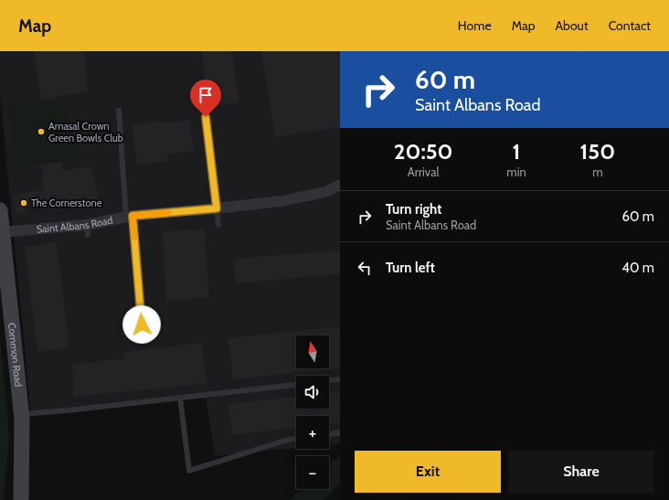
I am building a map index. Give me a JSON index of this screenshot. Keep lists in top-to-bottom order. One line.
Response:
{"streets":{"street":["Saint Albans Road","Common Road"]},"crossings":[["Saint Albans Road","Common Road"]],"places":["Amasal Crown Green Bowls Club","The Cornerstone"],"north":"top","page":{"header":"Map","nav":["Home","Map","About","Contact"],"turn":["60 m","Saint Albans Road"],"eta":["20:50","Arrival","1","min","150","m"],"list":[{"name":"Turn right","note":"Saint Albans Road","value":"60 m"},{"name":"Turn left","value":"40 m"}],"map_buttons":["+","−"],"buttons":["Exit","Share"]}}
